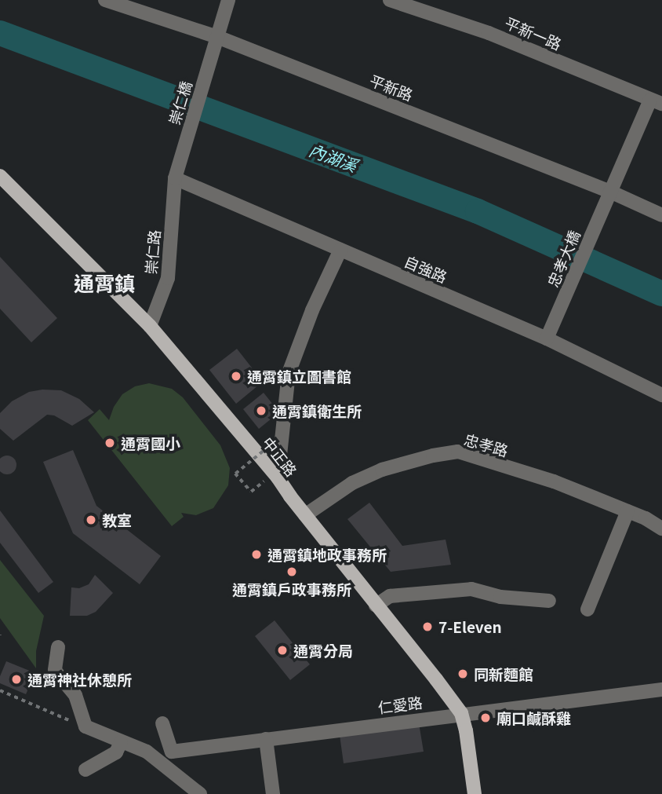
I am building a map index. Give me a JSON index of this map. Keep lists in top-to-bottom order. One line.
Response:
{"streets":{"main road":["中正路"],"street":["平新一路","平新路","崇仁橋","崇仁路","忠孝大橋","自強路","忠孝路","仁愛路"]},"crossings":[["平新一路","忠孝大橋"],["平新路","崇仁橋"],["平新路","忠孝大橋"],["崇仁橋","崇仁路"],["崇仁橋","自強路"],["崇仁路","自強路"],["崇仁路","中正路"],["忠孝大橋","自強路"],["忠孝路","中正路"],["中正路","仁愛路"]],"districts":["通霄鎮"],"water":["內湖溪"],"places":["通霄鎮立圖書館","通霄鎮衛生所","通霄國小","教室","通霄鎮地政事務所","通霄鎮戶政事務所","7-Eleven","通霄分局","同新麵館","通霄神社休憩所","廟口鹹酥雞"]}
